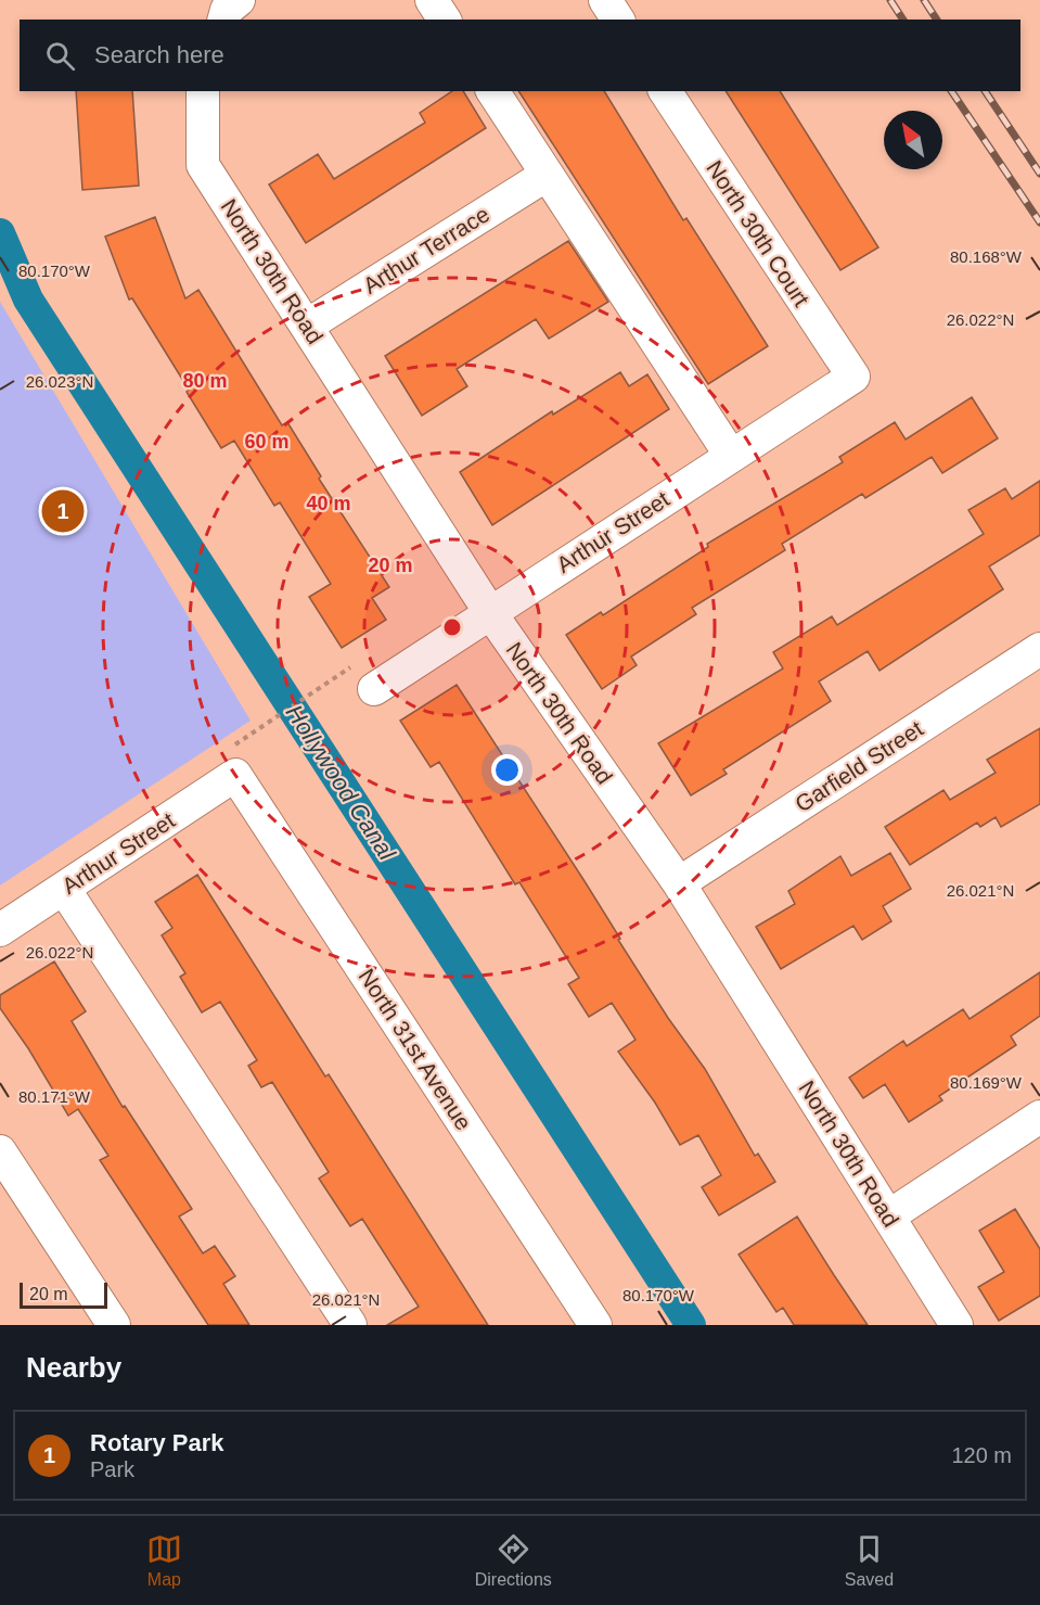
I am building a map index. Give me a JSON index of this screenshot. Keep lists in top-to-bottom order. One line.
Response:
{"streets":{"street":["North 30th Court","Arthur Terrace","North 30th Road","Arthur Street","Garfield Street","North 31st Avenue"]},"crossings":[["North 30th Court","Arthur Street"],["Arthur Terrace","North 30th Road"],["North 30th Road","Arthur Street"],["North 30th Road","Garfield Street"],["Arthur Street","North 31st Avenue"]],"water":["Hollywood Canal"],"scale_bar":"20 m","north":"top left","page":{"search":"Search here","pins":"1","scale":"20 m","heading":"Nearby","list":[{"mark":"1","name":"Rotary Park","note":"Park","value":"120 m"}],"nav":["Map","Directions","Saved"]},"coordinates":["80.168°W","80.170°W","26.022°N","26.023°N","26.021°N","80.169°W","80.171°W"],"rings":["80 m","60 m","40 m","20 m"]}
